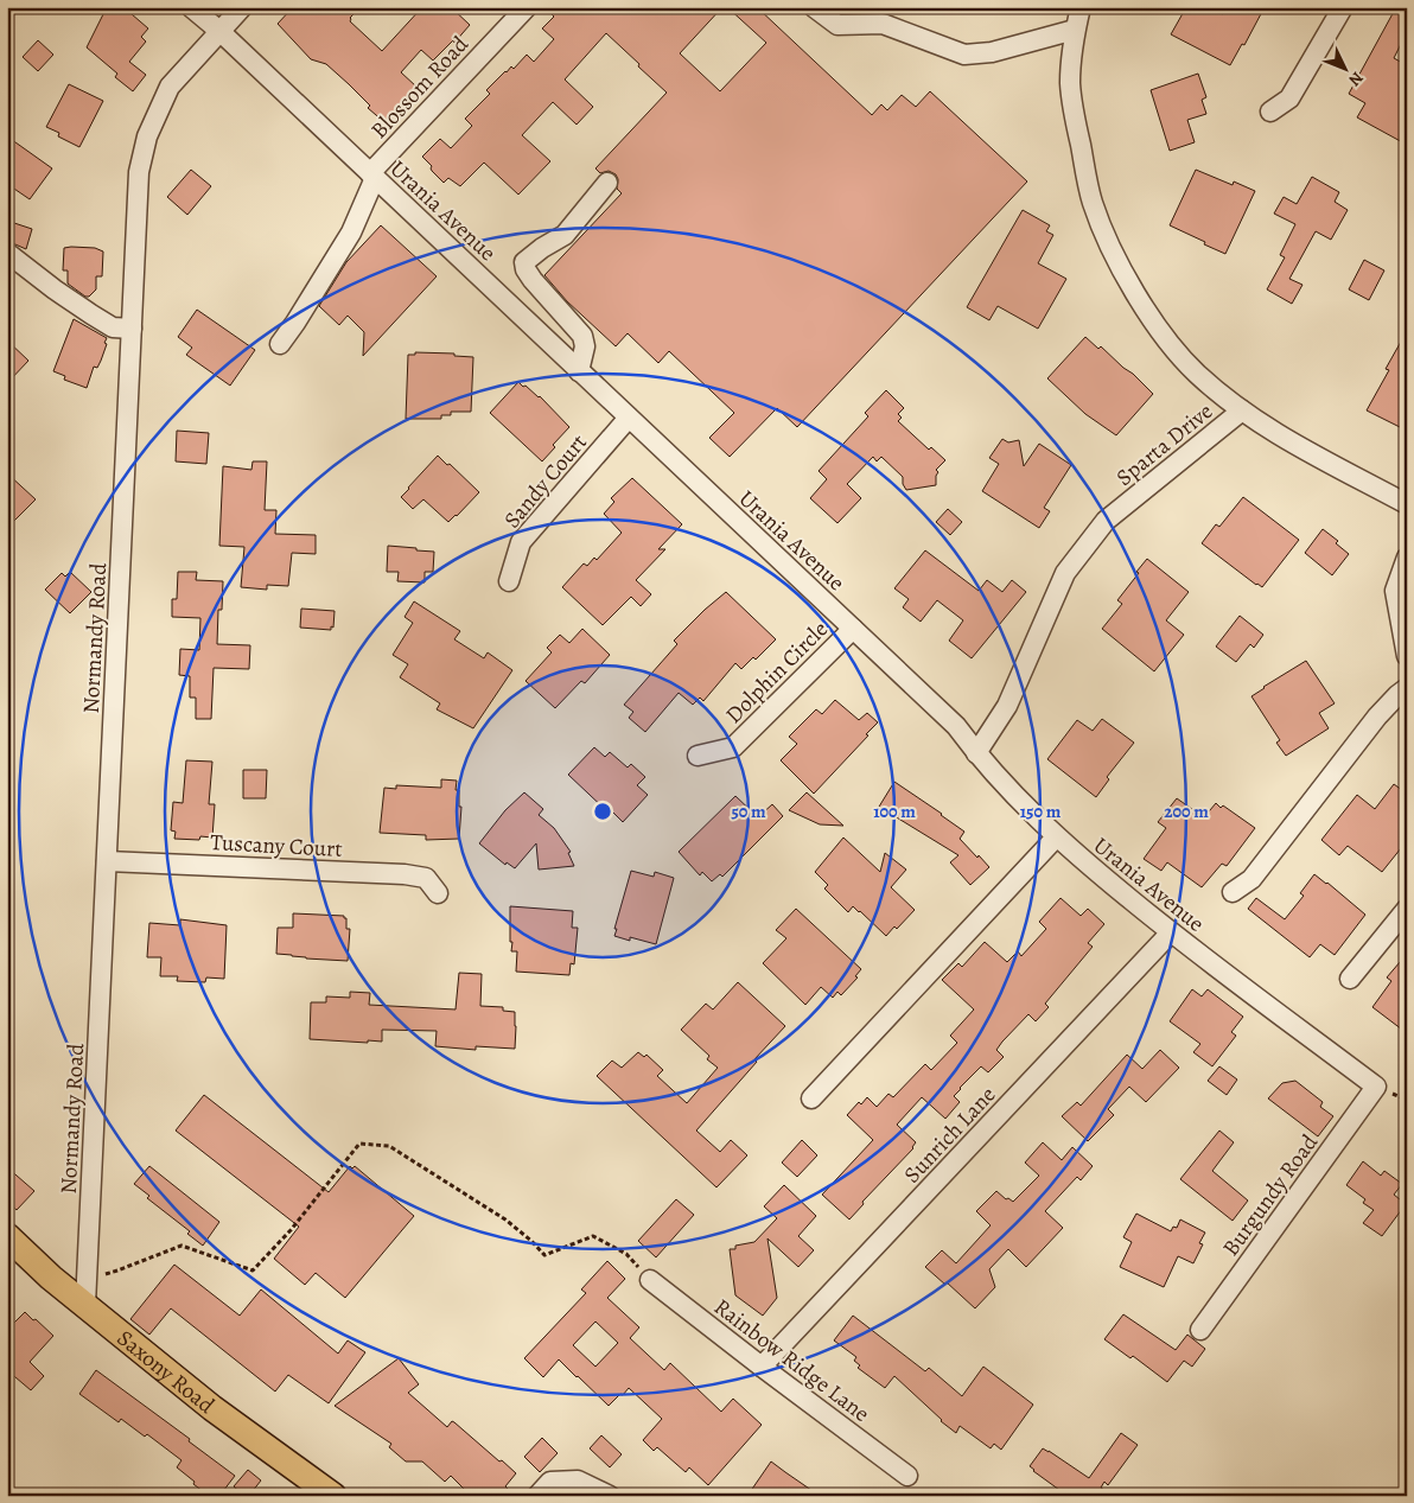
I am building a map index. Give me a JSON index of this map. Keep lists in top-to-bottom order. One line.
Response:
{"streets":{"main road":["Saxony Road"],"street":["Blossom Road","Urania Avenue","Sparta Drive","Sandy Court","Normandy Road","Dolphin Circle","Tuscany Court","Sunrich Lane","Burgundy Road","Rainbow Ridge Lane"]},"crossings":[["Blossom Road","Urania Avenue"],["Urania Avenue","Sparta Drive"],["Urania Avenue","Sandy Court"],["Urania Avenue","Normandy Road"],["Urania Avenue","Dolphin Circle"],["Urania Avenue","Sunrich Lane"],["Urania Avenue","Burgundy Road"],["Normandy Road","Tuscany Court"],["Normandy Road","Saxony Road"],["Sunrich Lane","Rainbow Ridge Lane"]],"north":"bottom right","rings":["50 m","100 m","150 m","200 m"]}
